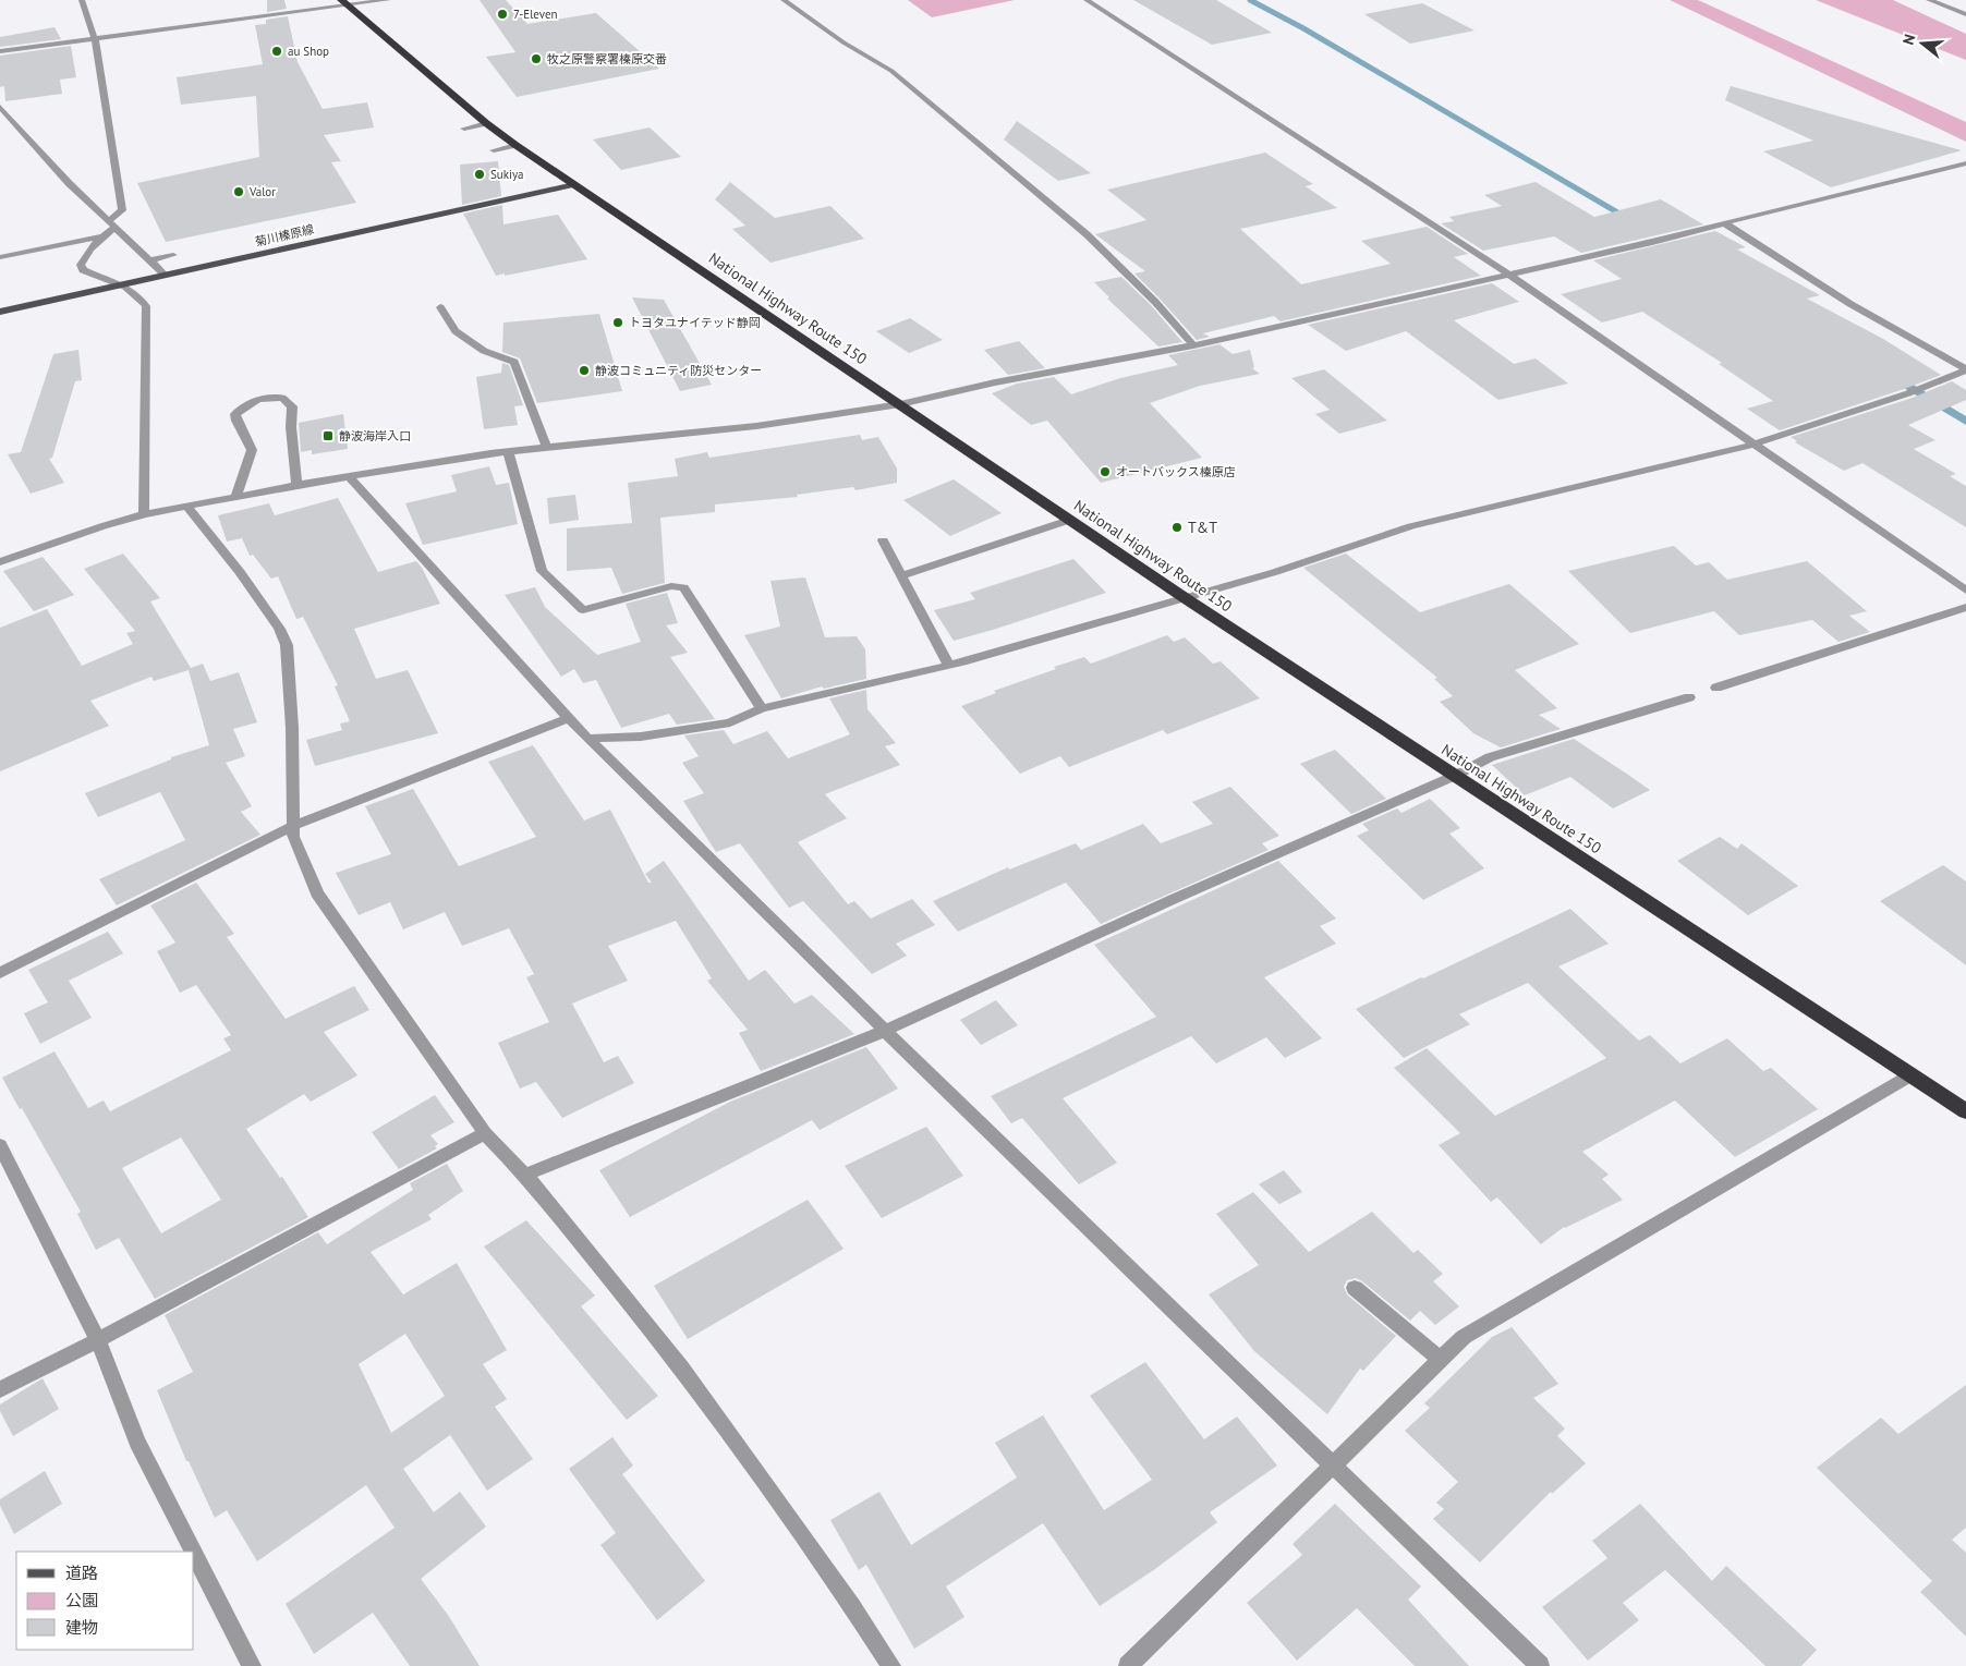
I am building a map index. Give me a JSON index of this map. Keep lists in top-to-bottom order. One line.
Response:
{"streets":{"highway":["National Highway Route 150"],"main road":["菊川榛原線"]},"crossings":[["菊川榛原線","National Highway Route 150"]],"places":{"other":["7-Eleven","au Shop","牧之原警察署榛原交番","Sukiya","Valor","トヨタユナイテッド静岡","静波コミュニティ防災センター","オートバックス榛原店","T&T"],"transit":["静波海岸入口"]},"legend":["道路","公園","建物"],"north":"left"}
